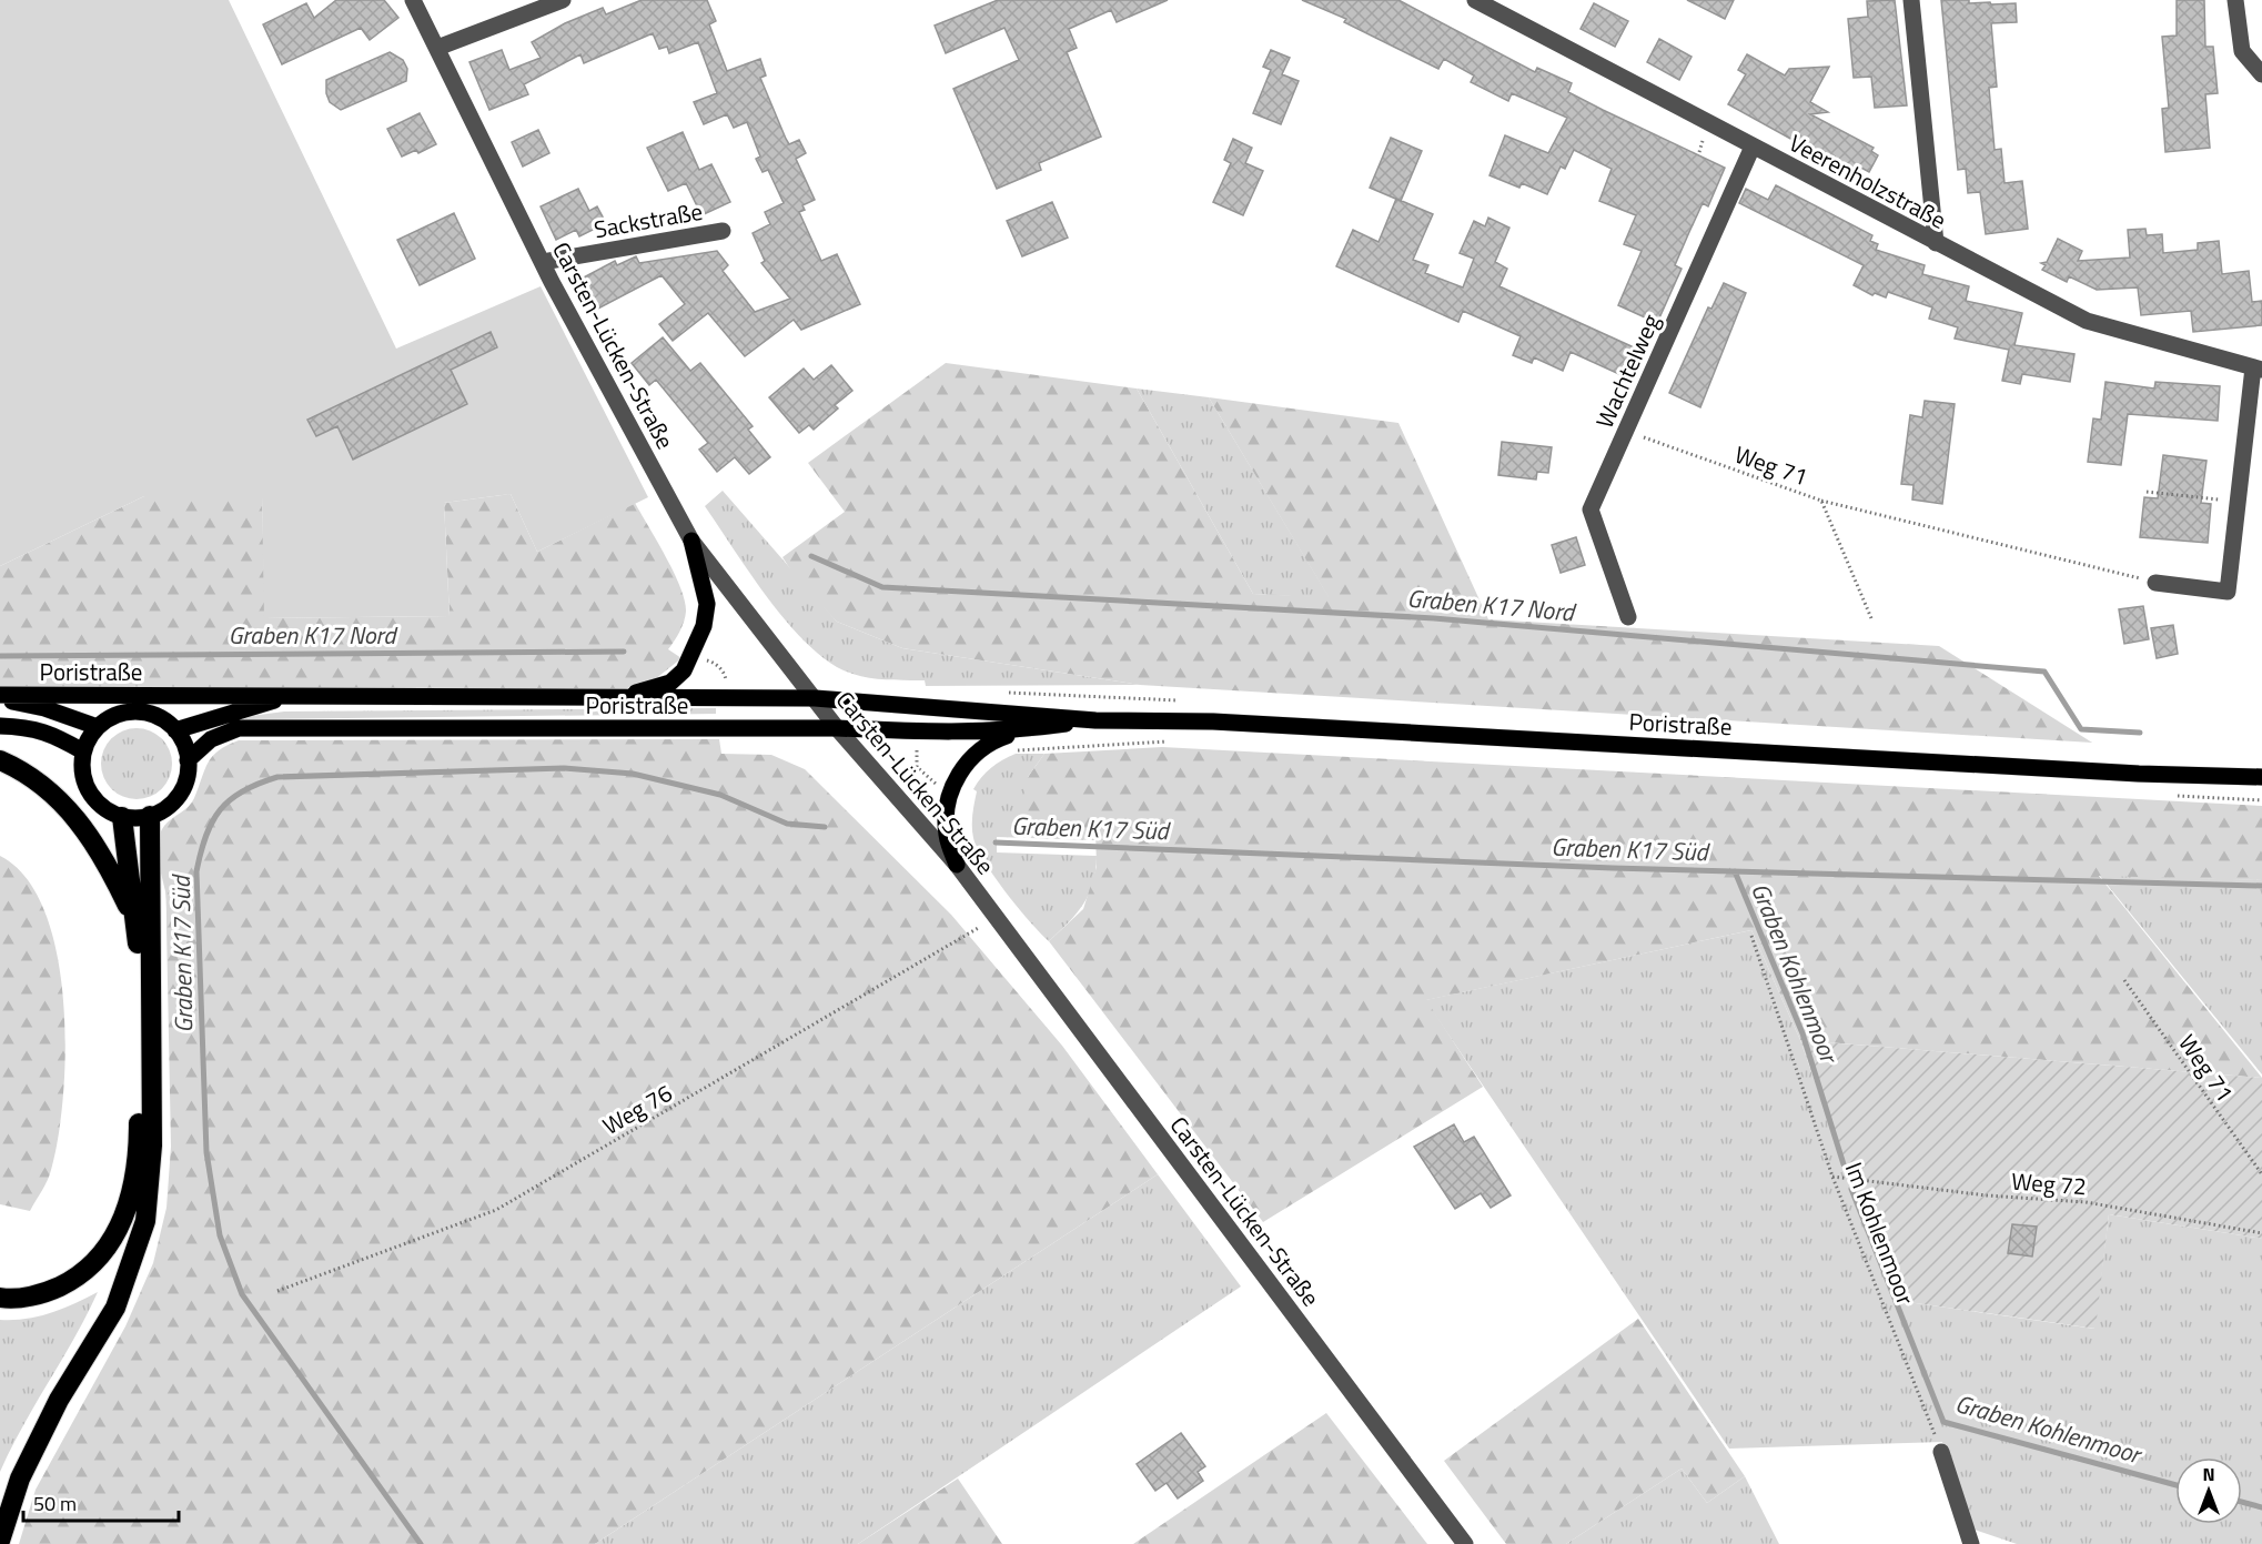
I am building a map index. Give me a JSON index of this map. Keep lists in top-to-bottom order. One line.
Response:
{"streets":{"main road":["Poristraße"],"street":["Veerenholzstraße","Sackstraße","Carsten-Lücken-Straße","Wachtelweg"],"path":["Weg 71","Weg 76","Weg 72","Im Kohlenmoor"]},"crossings":[["Veerenholzstraße","Wachtelweg"],["Sackstraße","Carsten-Lücken-Straße"],["Carsten-Lücken-Straße","Poristraße"],["Carsten-Lücken-Straße","Weg 76"],["Wachtelweg","Weg 71"],["Weg 72","Im Kohlenmoor"]],"water":["Graben K17 Nord","Graben K17 Süd","Graben Kohlenmoor"],"scale_bar":"50 m","north":"top"}
